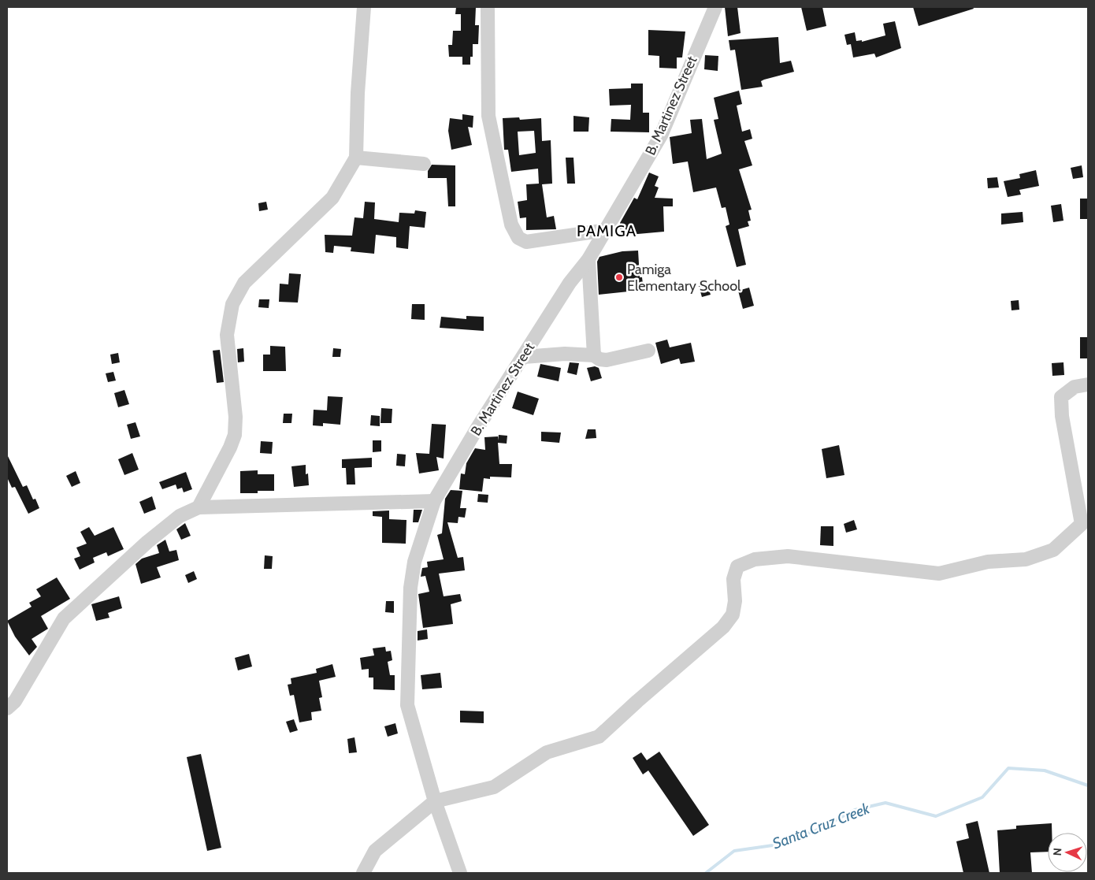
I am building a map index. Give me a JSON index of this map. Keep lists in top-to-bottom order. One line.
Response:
{"streets":{"street":["B. Martinez Street"]},"districts":["PAMIGA"],"water":["Santa Cruz Creek"],"places":["Pamiga Elementary School"],"north":"left"}
